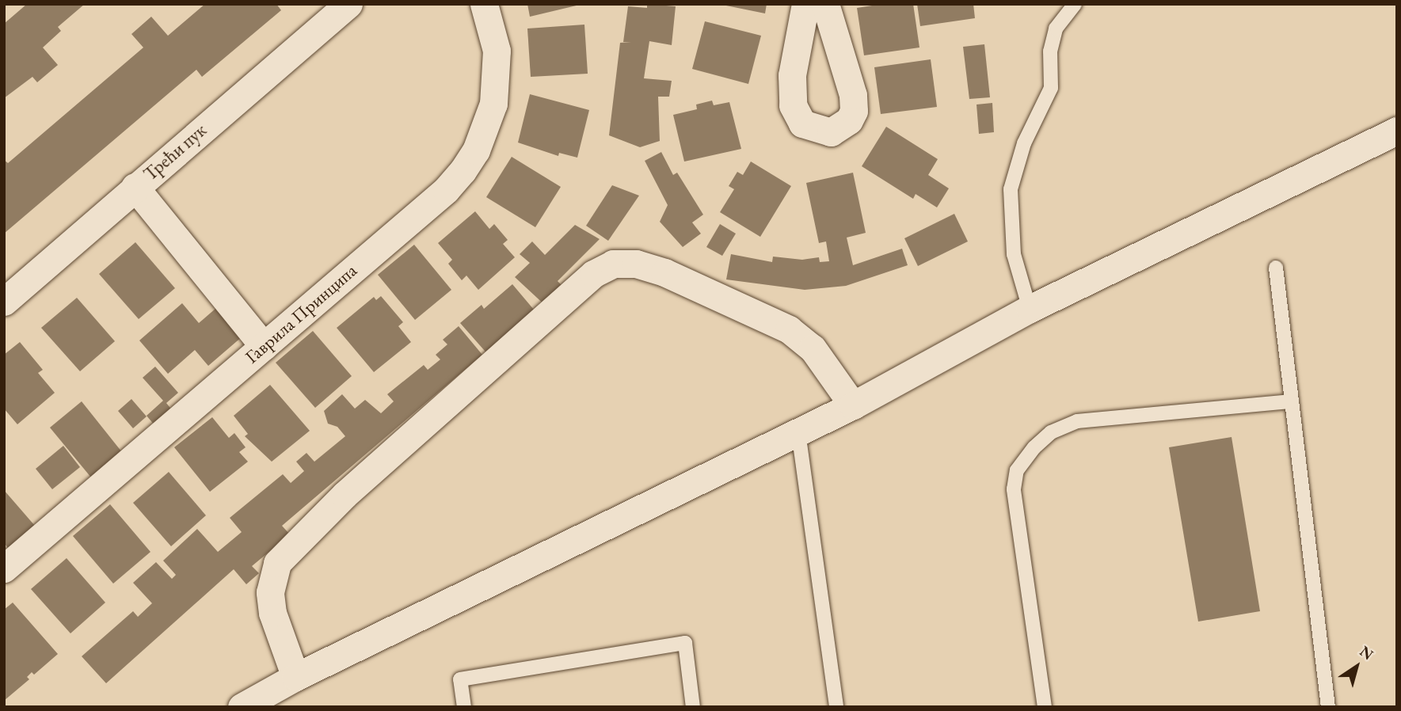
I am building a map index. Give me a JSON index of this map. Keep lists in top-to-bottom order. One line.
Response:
{"streets":{"street":["Трећи пук","Гаврила Принципа"]},"north":"top right"}
